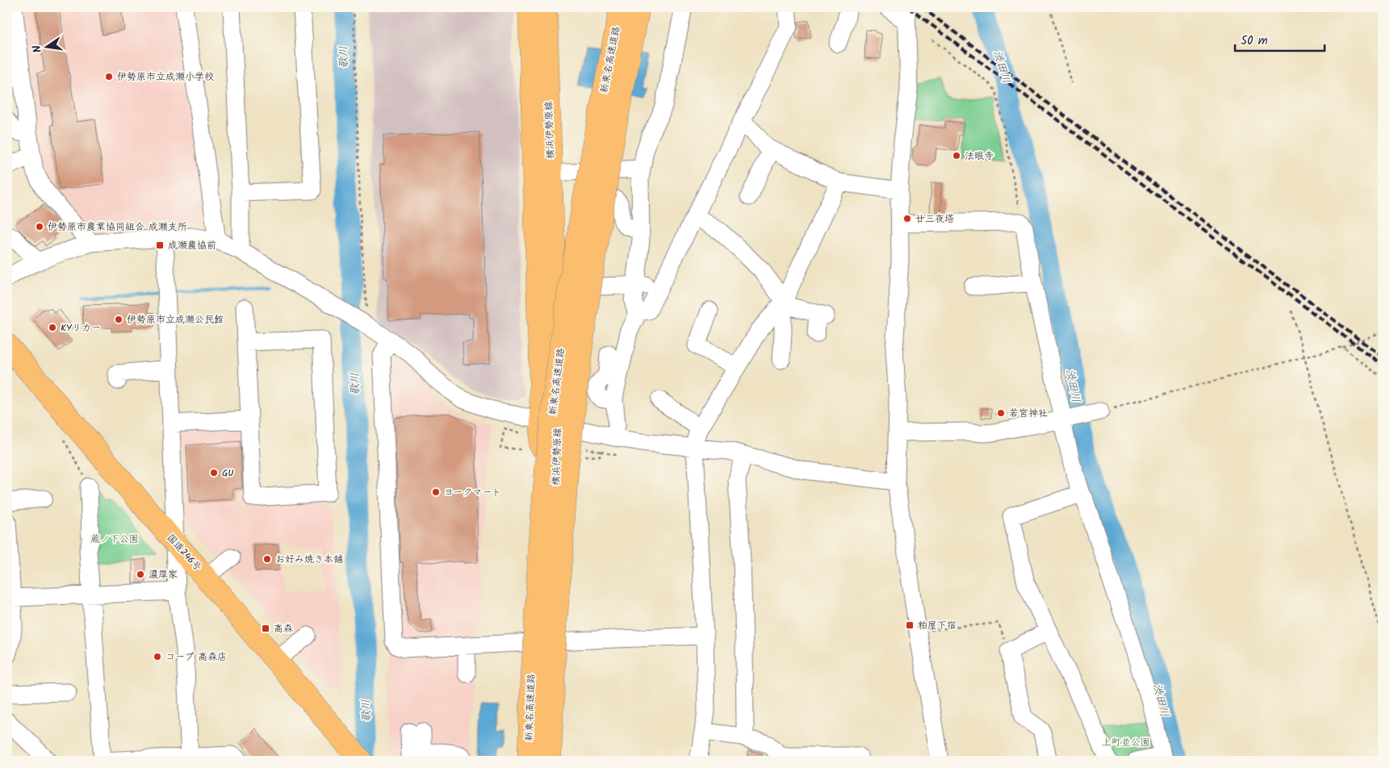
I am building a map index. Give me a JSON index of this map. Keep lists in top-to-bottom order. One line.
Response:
{"streets":{"main road":["新東名高速道路","横浜伊勢原線","国道246号"]},"crossings":[["新東名高速道路","横浜伊勢原線"]],"water":["歌川","渋田川"],"parks":["蔵ノ下公園","上町並公園"],"places":{"other":["伊勢原市立成瀬小学校","法眼寺","廿三夜塔","伊勢原市農業協同組合 成瀬支所","伊勢原市立成瀬公民館","KYリカー","若宮神社","GU","ヨークマート","お好み焼き本舗","濃厚家","コープ 高森店"],"transit":["成瀬農協前","粕屋下宿","高森"]},"scale_bar":"50 m","north":"left"}
